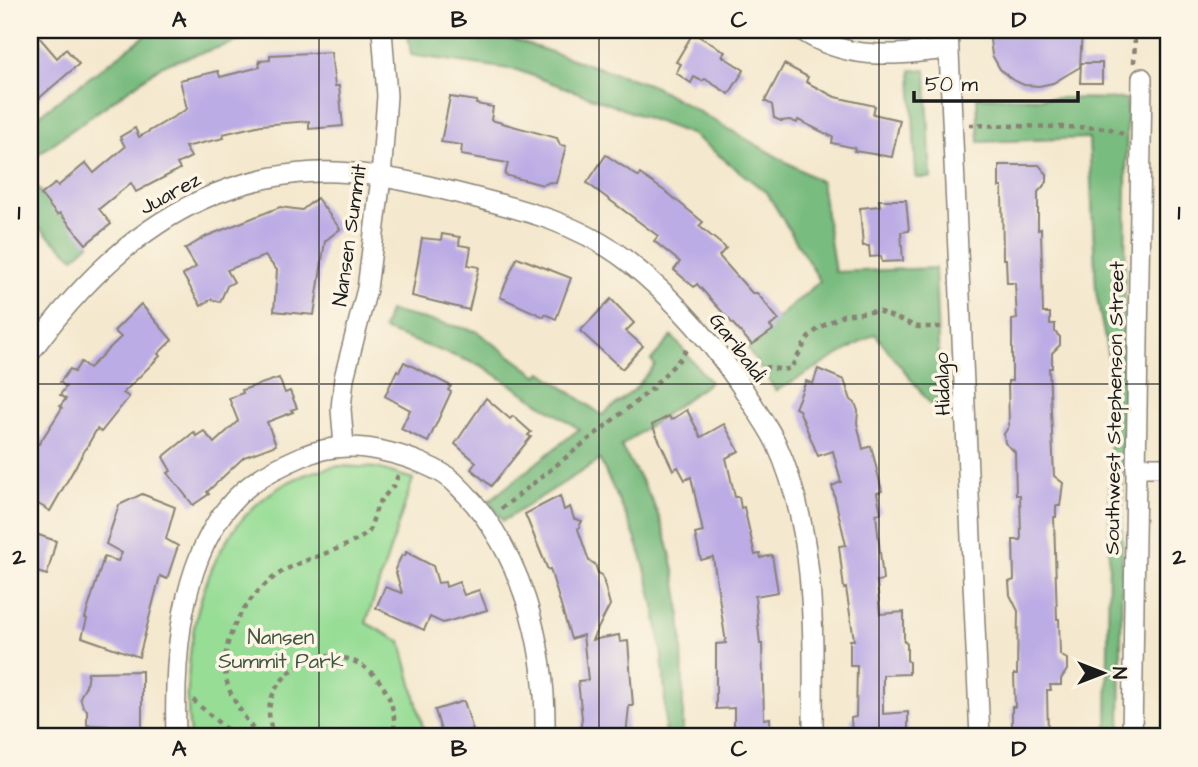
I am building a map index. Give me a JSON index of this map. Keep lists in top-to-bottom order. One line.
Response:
{"streets":{"street":["Juarez","Nansen Summit","Garibaldi","Hidalgo","Southwest Stephenson Street"]},"crossings":[["Juarez","Nansen Summit"],["Juarez","Garibaldi"],["Nansen Summit","Garibaldi"]],"parks":["Nansen Summit Park"],"scale_bar":"50 m","north":"right","grid":{"columns":["A","B","C","D"],"rows":["1","2"]}}
